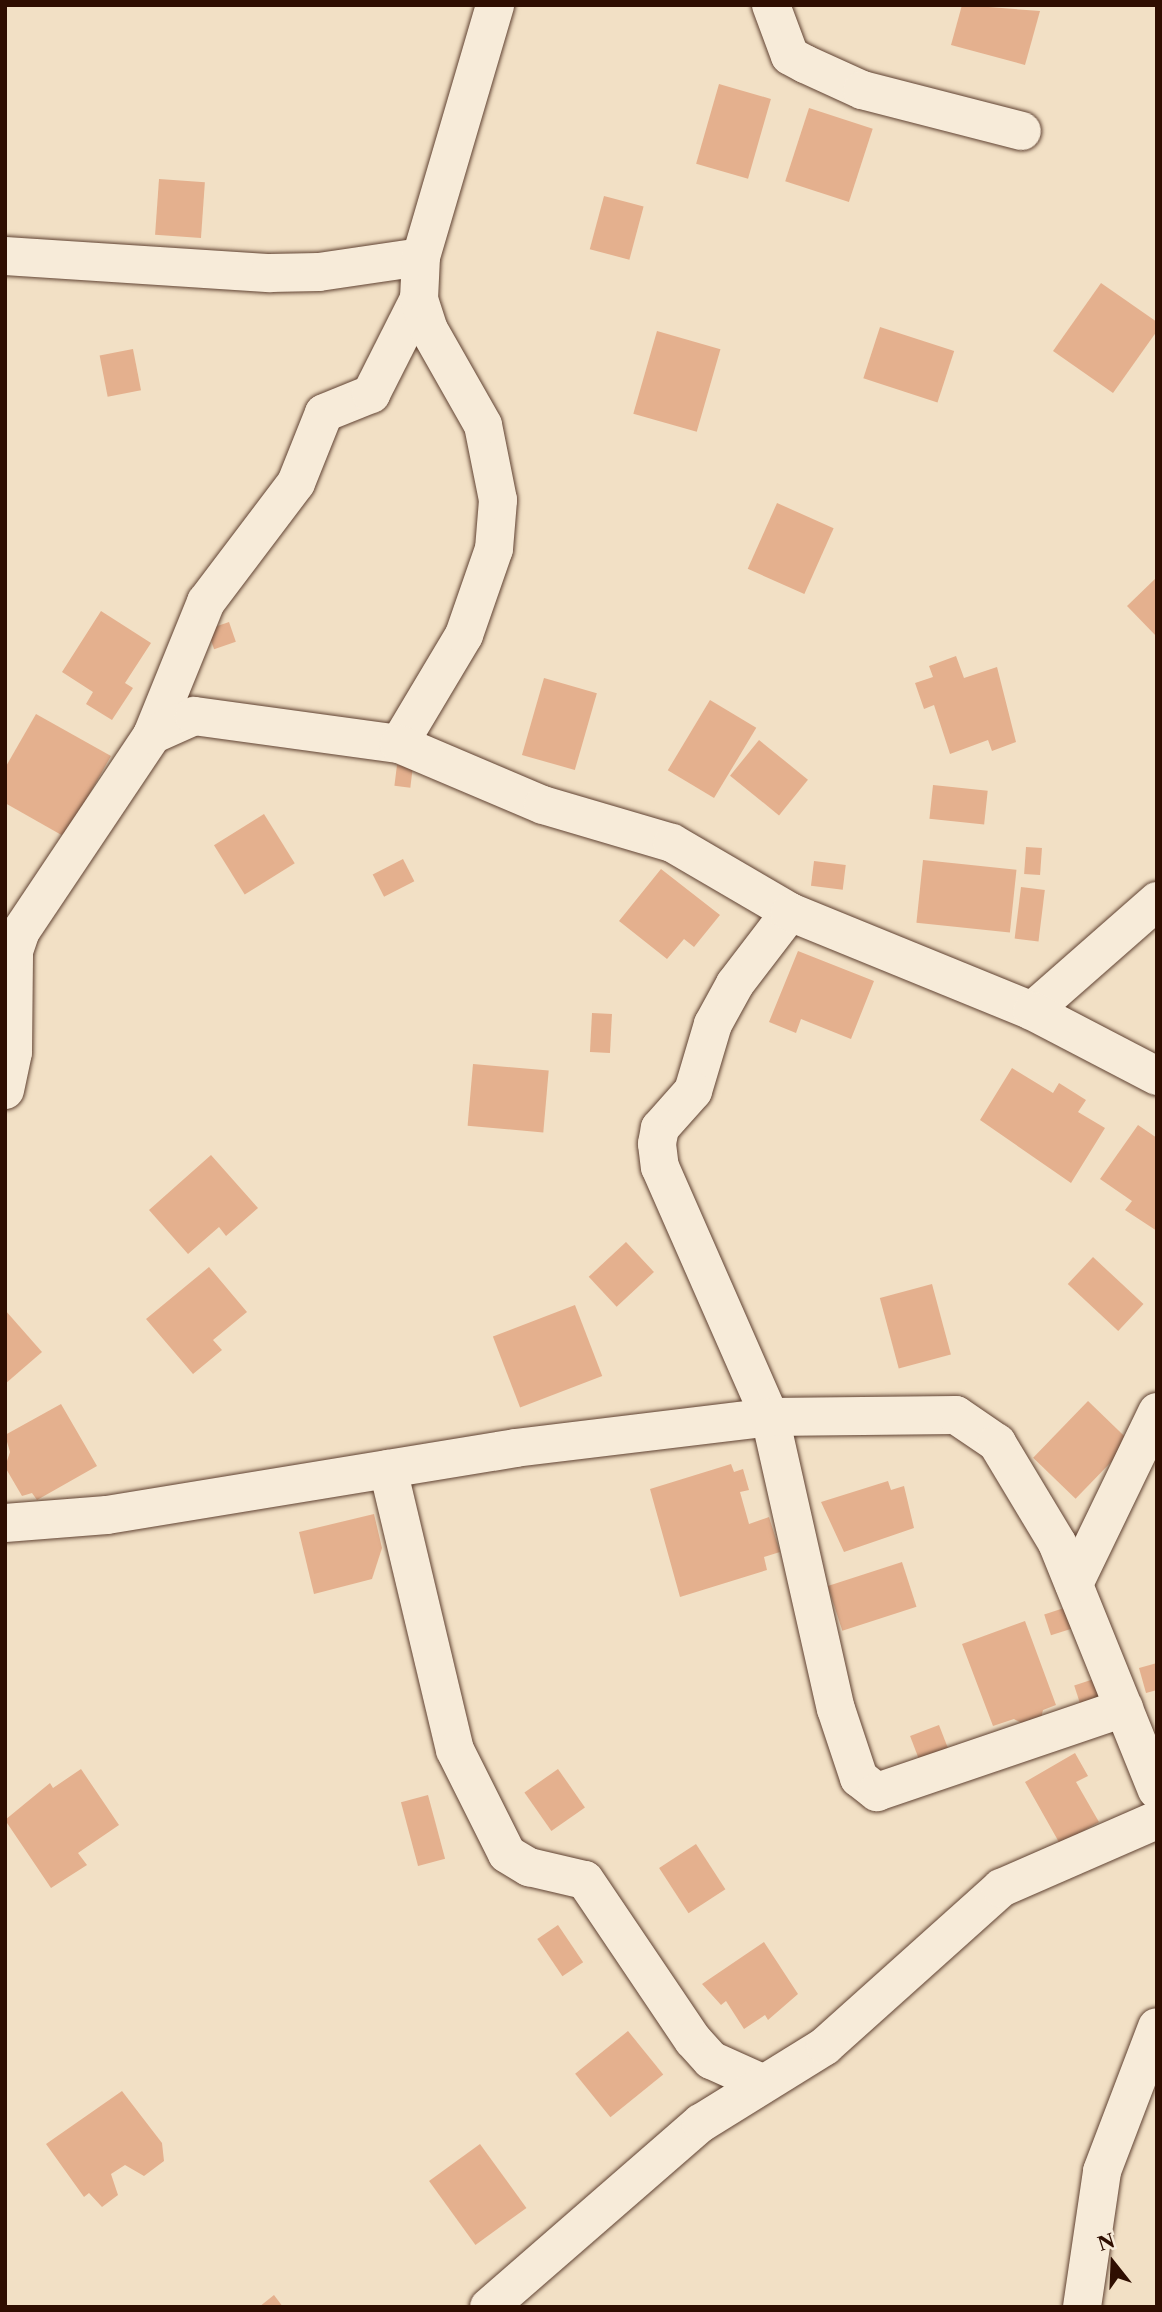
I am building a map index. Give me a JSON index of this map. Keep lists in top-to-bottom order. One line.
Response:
{"north":"top"}
